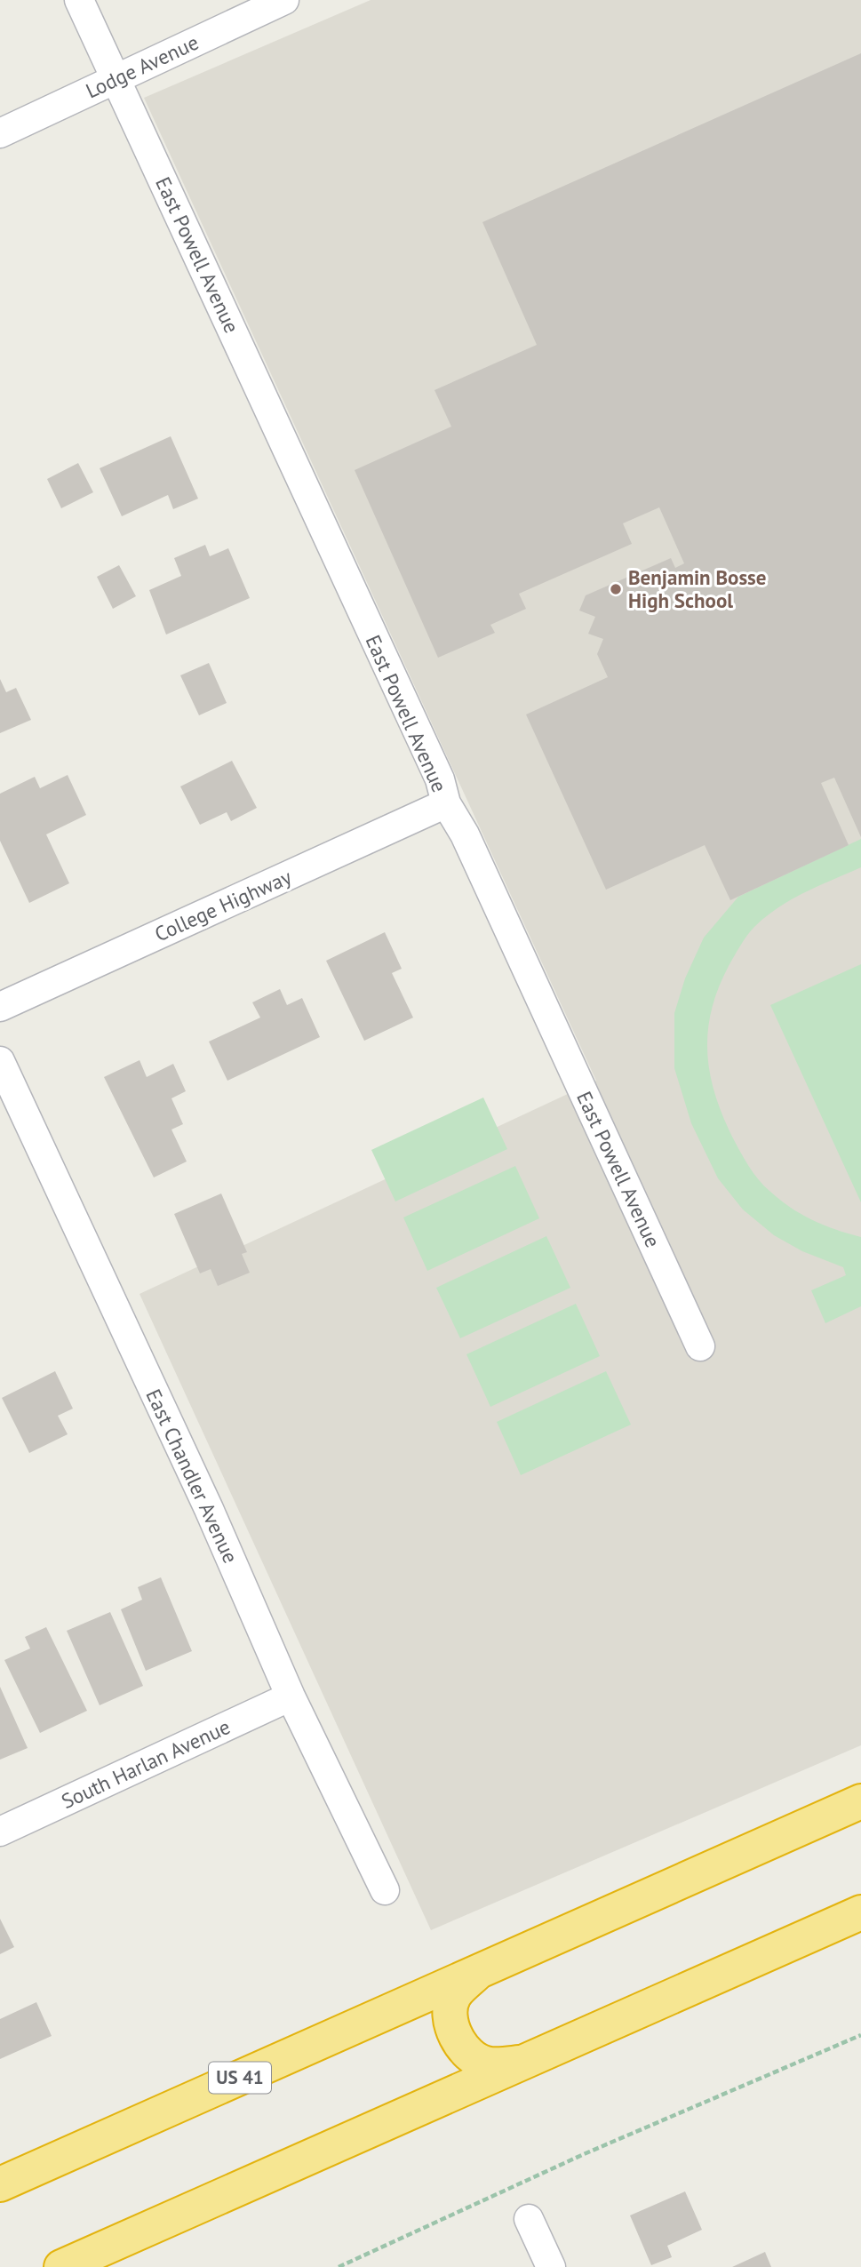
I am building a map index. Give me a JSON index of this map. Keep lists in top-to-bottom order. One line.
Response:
{"streets":{"highway":["US 41"],"street":["Lodge Avenue","East Powell Avenue","College Highway","East Chandler Avenue","South Harlan Avenue"]},"crossings":[["Lodge Avenue","East Powell Avenue"],["East Powell Avenue","College Highway"],["East Chandler Avenue","South Harlan Avenue"]],"places":["Benjamin Bosse High School"]}
